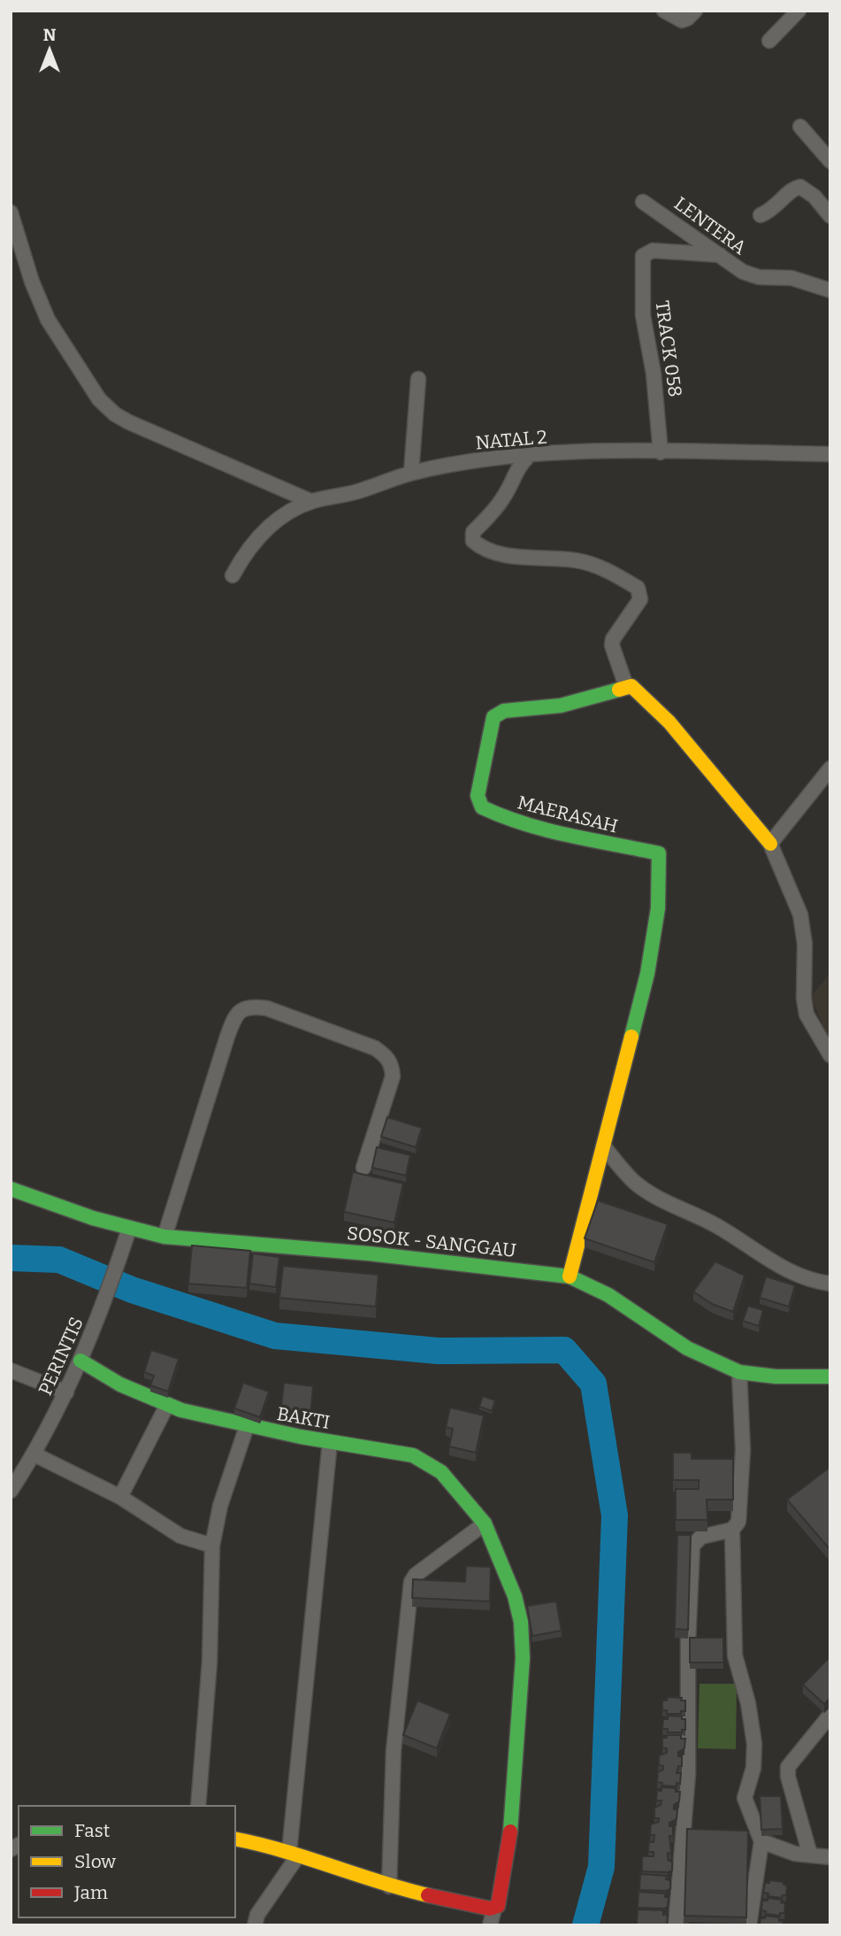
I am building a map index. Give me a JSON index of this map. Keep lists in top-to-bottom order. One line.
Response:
{"streets":{"main road":["MAERASAH","SOSOK - SANGGAU","BAKTI"],"street":["LENTERA","TRACK 058","NATAL 2","PERINTIS"]},"crossings":[["LENTERA","TRACK 058"],["TRACK 058","NATAL 2"],["MAERASAH","SOSOK - SANGGAU"],["SOSOK - SANGGAU","PERINTIS"],["PERINTIS","BAKTI"]],"legend":["Fast","Slow","Jam"],"north":"top"}
